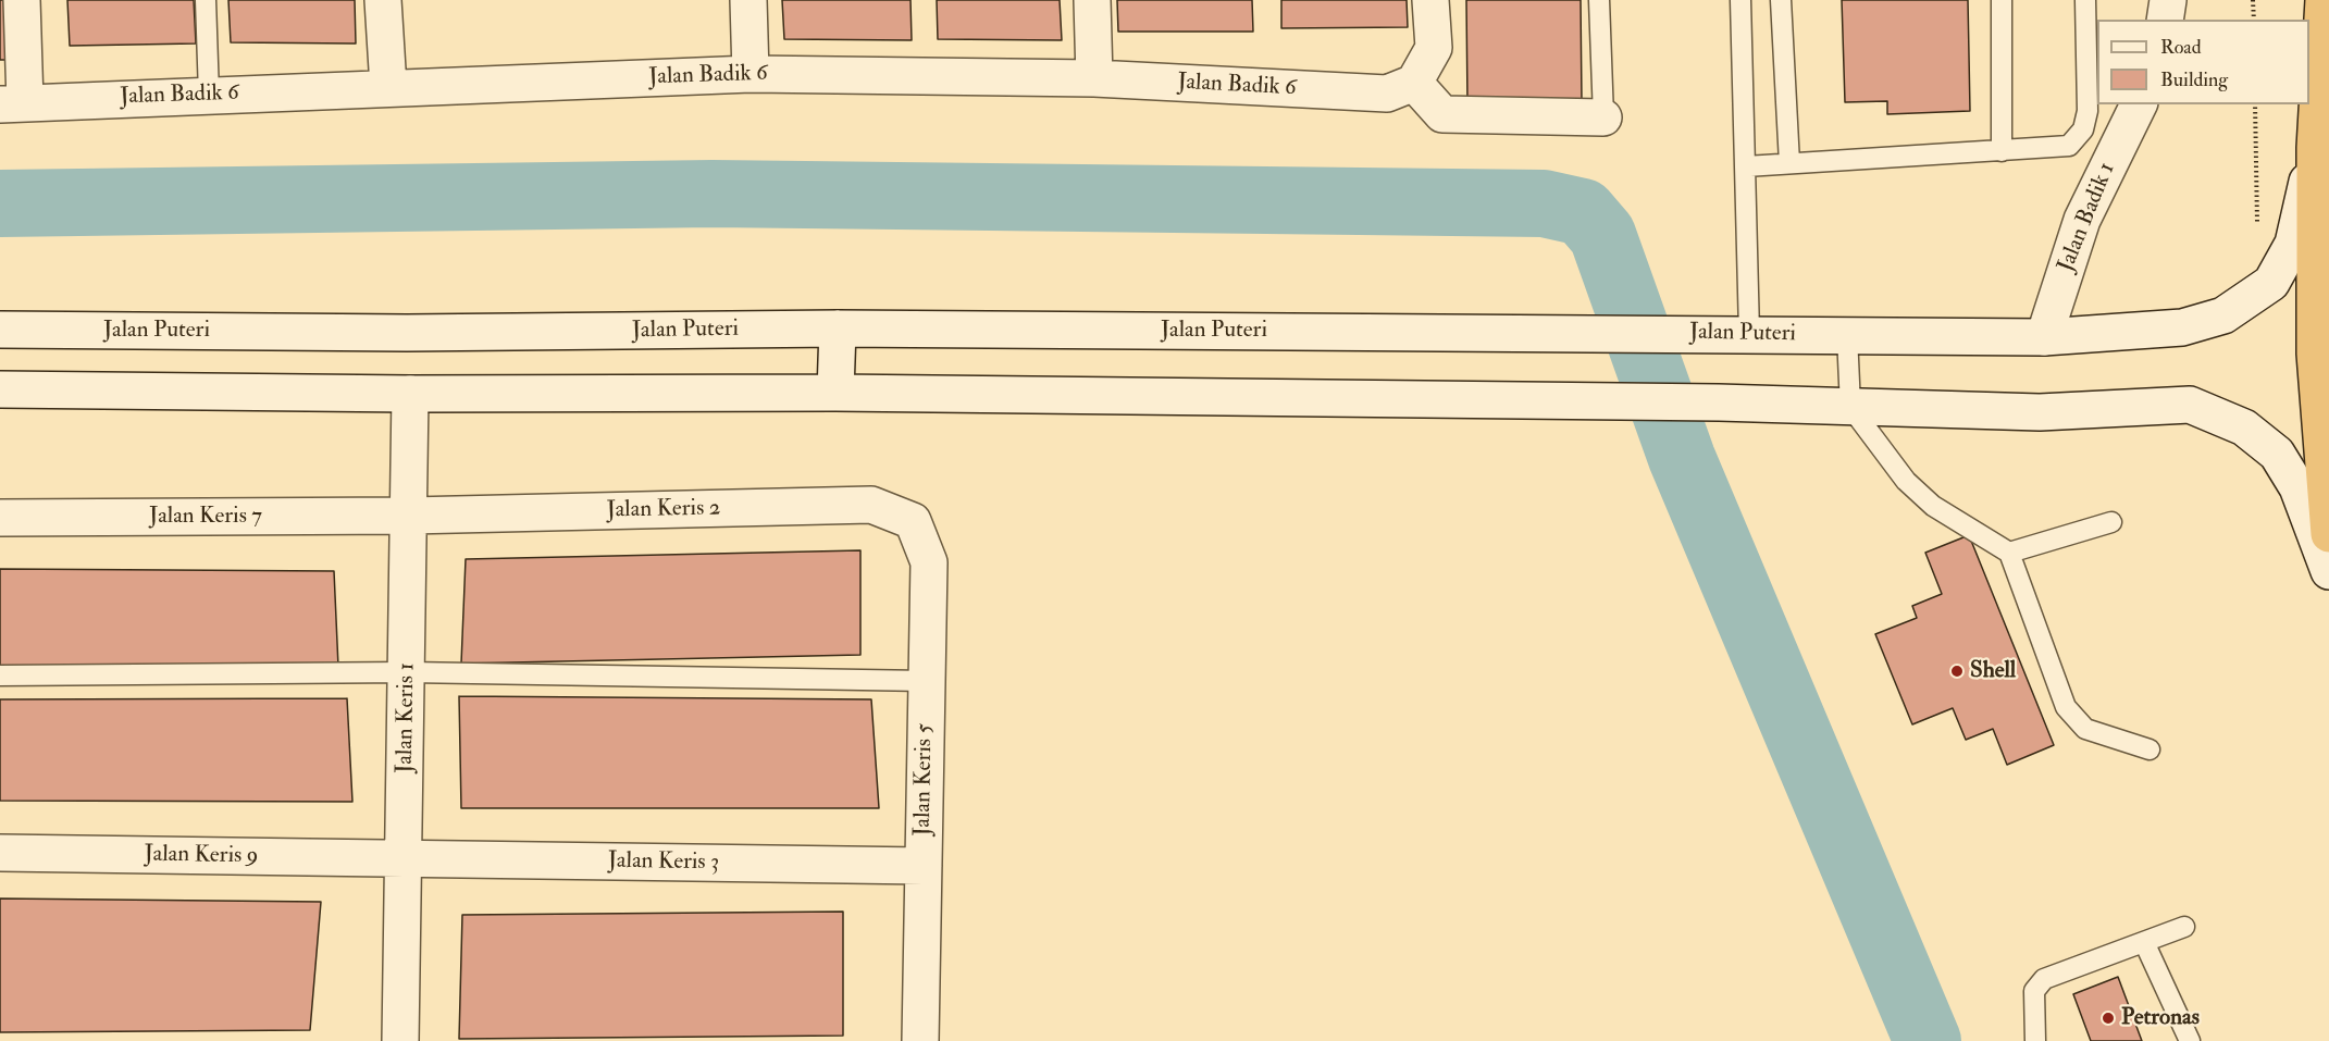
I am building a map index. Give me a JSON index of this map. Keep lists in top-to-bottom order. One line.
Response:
{"streets":{"street":["Jalan Badik 6","Jalan Badik 1","Jalan Puteri","Jalan Keris 2","Jalan Keris 7","Jalan Keris 1","Jalan Keris 5","Jalan Keris 9","Jalan Keris 3"]},"crossings":[["Jalan Badik 1","Jalan Puteri"],["Jalan Keris 2","Jalan Keris 7"],["Jalan Keris 2","Jalan Keris 1"],["Jalan Keris 2","Jalan Keris 5"],["Jalan Keris 7","Jalan Keris 1"],["Jalan Keris 1","Jalan Keris 9"],["Jalan Keris 1","Jalan Keris 3"],["Jalan Keris 5","Jalan Keris 3"],["Jalan Keris 9","Jalan Keris 3"]],"places":["Shell","Petronas"],"legend":["Road","Building"]}
